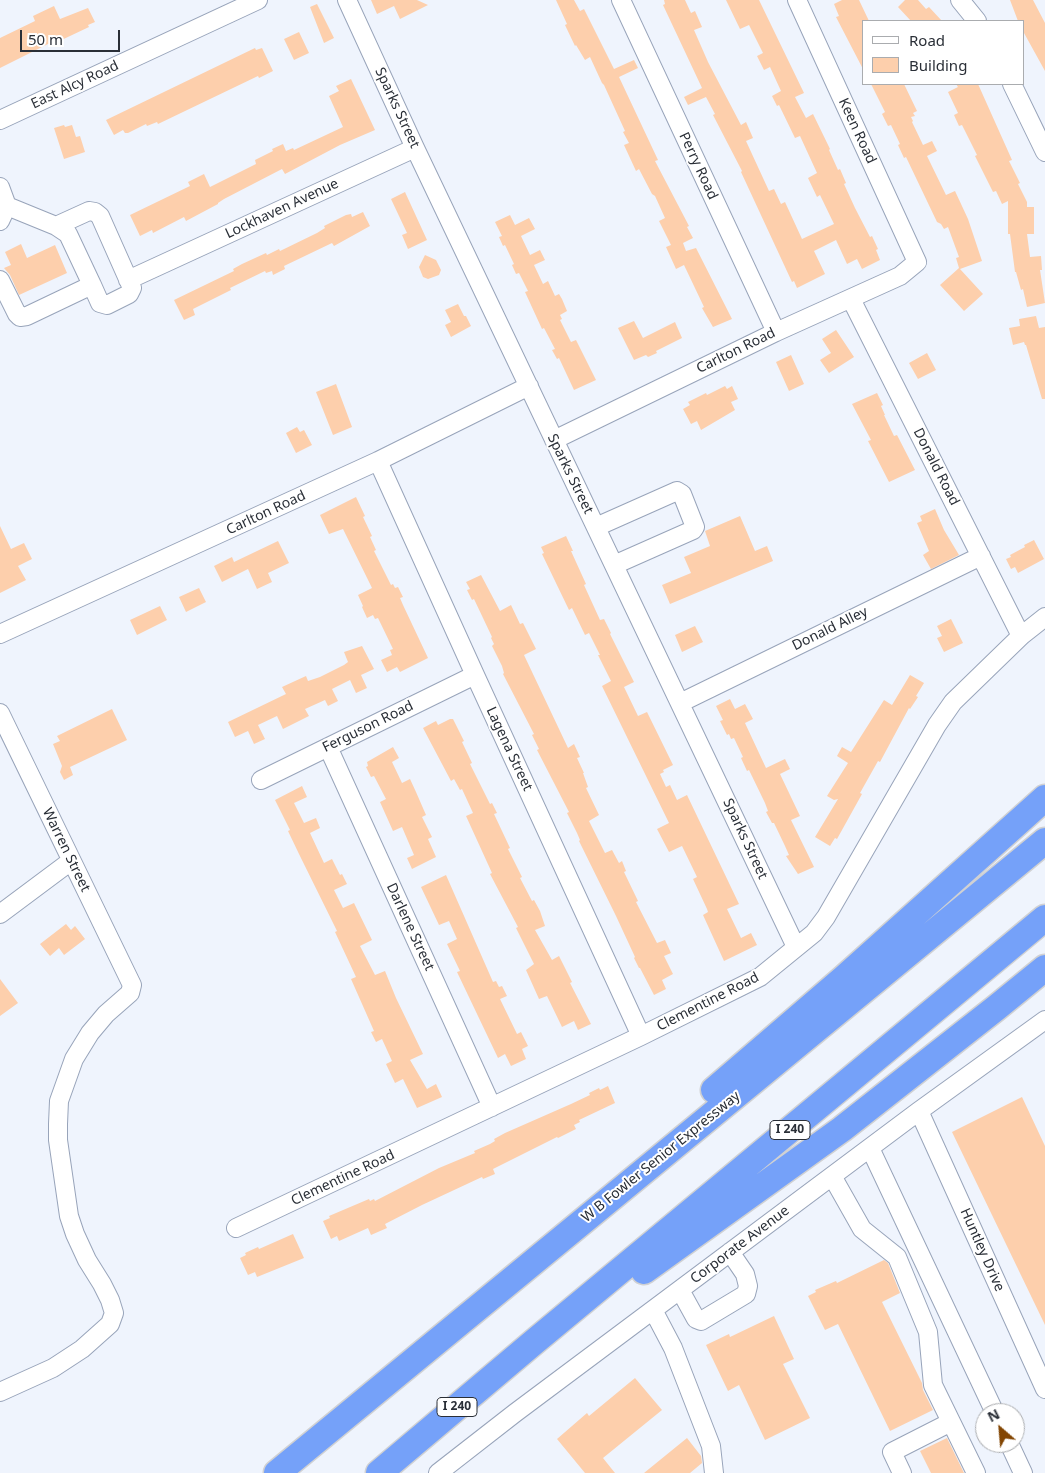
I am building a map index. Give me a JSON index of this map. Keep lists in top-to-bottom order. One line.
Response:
{"streets":{"highway":["I 240","W B Fowler Senior Expressway"],"street":["East Alcy Road","Sparks Street","Keen Road","Perry Road","Lockhaven Avenue","Carlton Road","Donald Road","Donald Alley","Ferguson Road","Lagena Street","Warren Street","Darlene Street","Clementine Road","Corporate Avenue","Huntley Drive"]},"crossings":[["Sparks Street","Lockhaven Avenue"],["Sparks Street","Carlton Road"],["Sparks Street","Donald Alley"],["Sparks Street","Clementine Road"],["Keen Road","Carlton Road"],["Perry Road","Carlton Road"],["Carlton Road","Donald Road"],["Carlton Road","Lagena Street"],["Donald Road","Donald Alley"],["Donald Road","Clementine Road"],["Ferguson Road","Lagena Street"],["Ferguson Road","Darlene Street"],["Lagena Street","Clementine Road"],["Darlene Street","Clementine Road"],["Corporate Avenue","Huntley Drive"]],"legend":["Road","Building"],"scale_bar":"50 m","north":"top left"}
